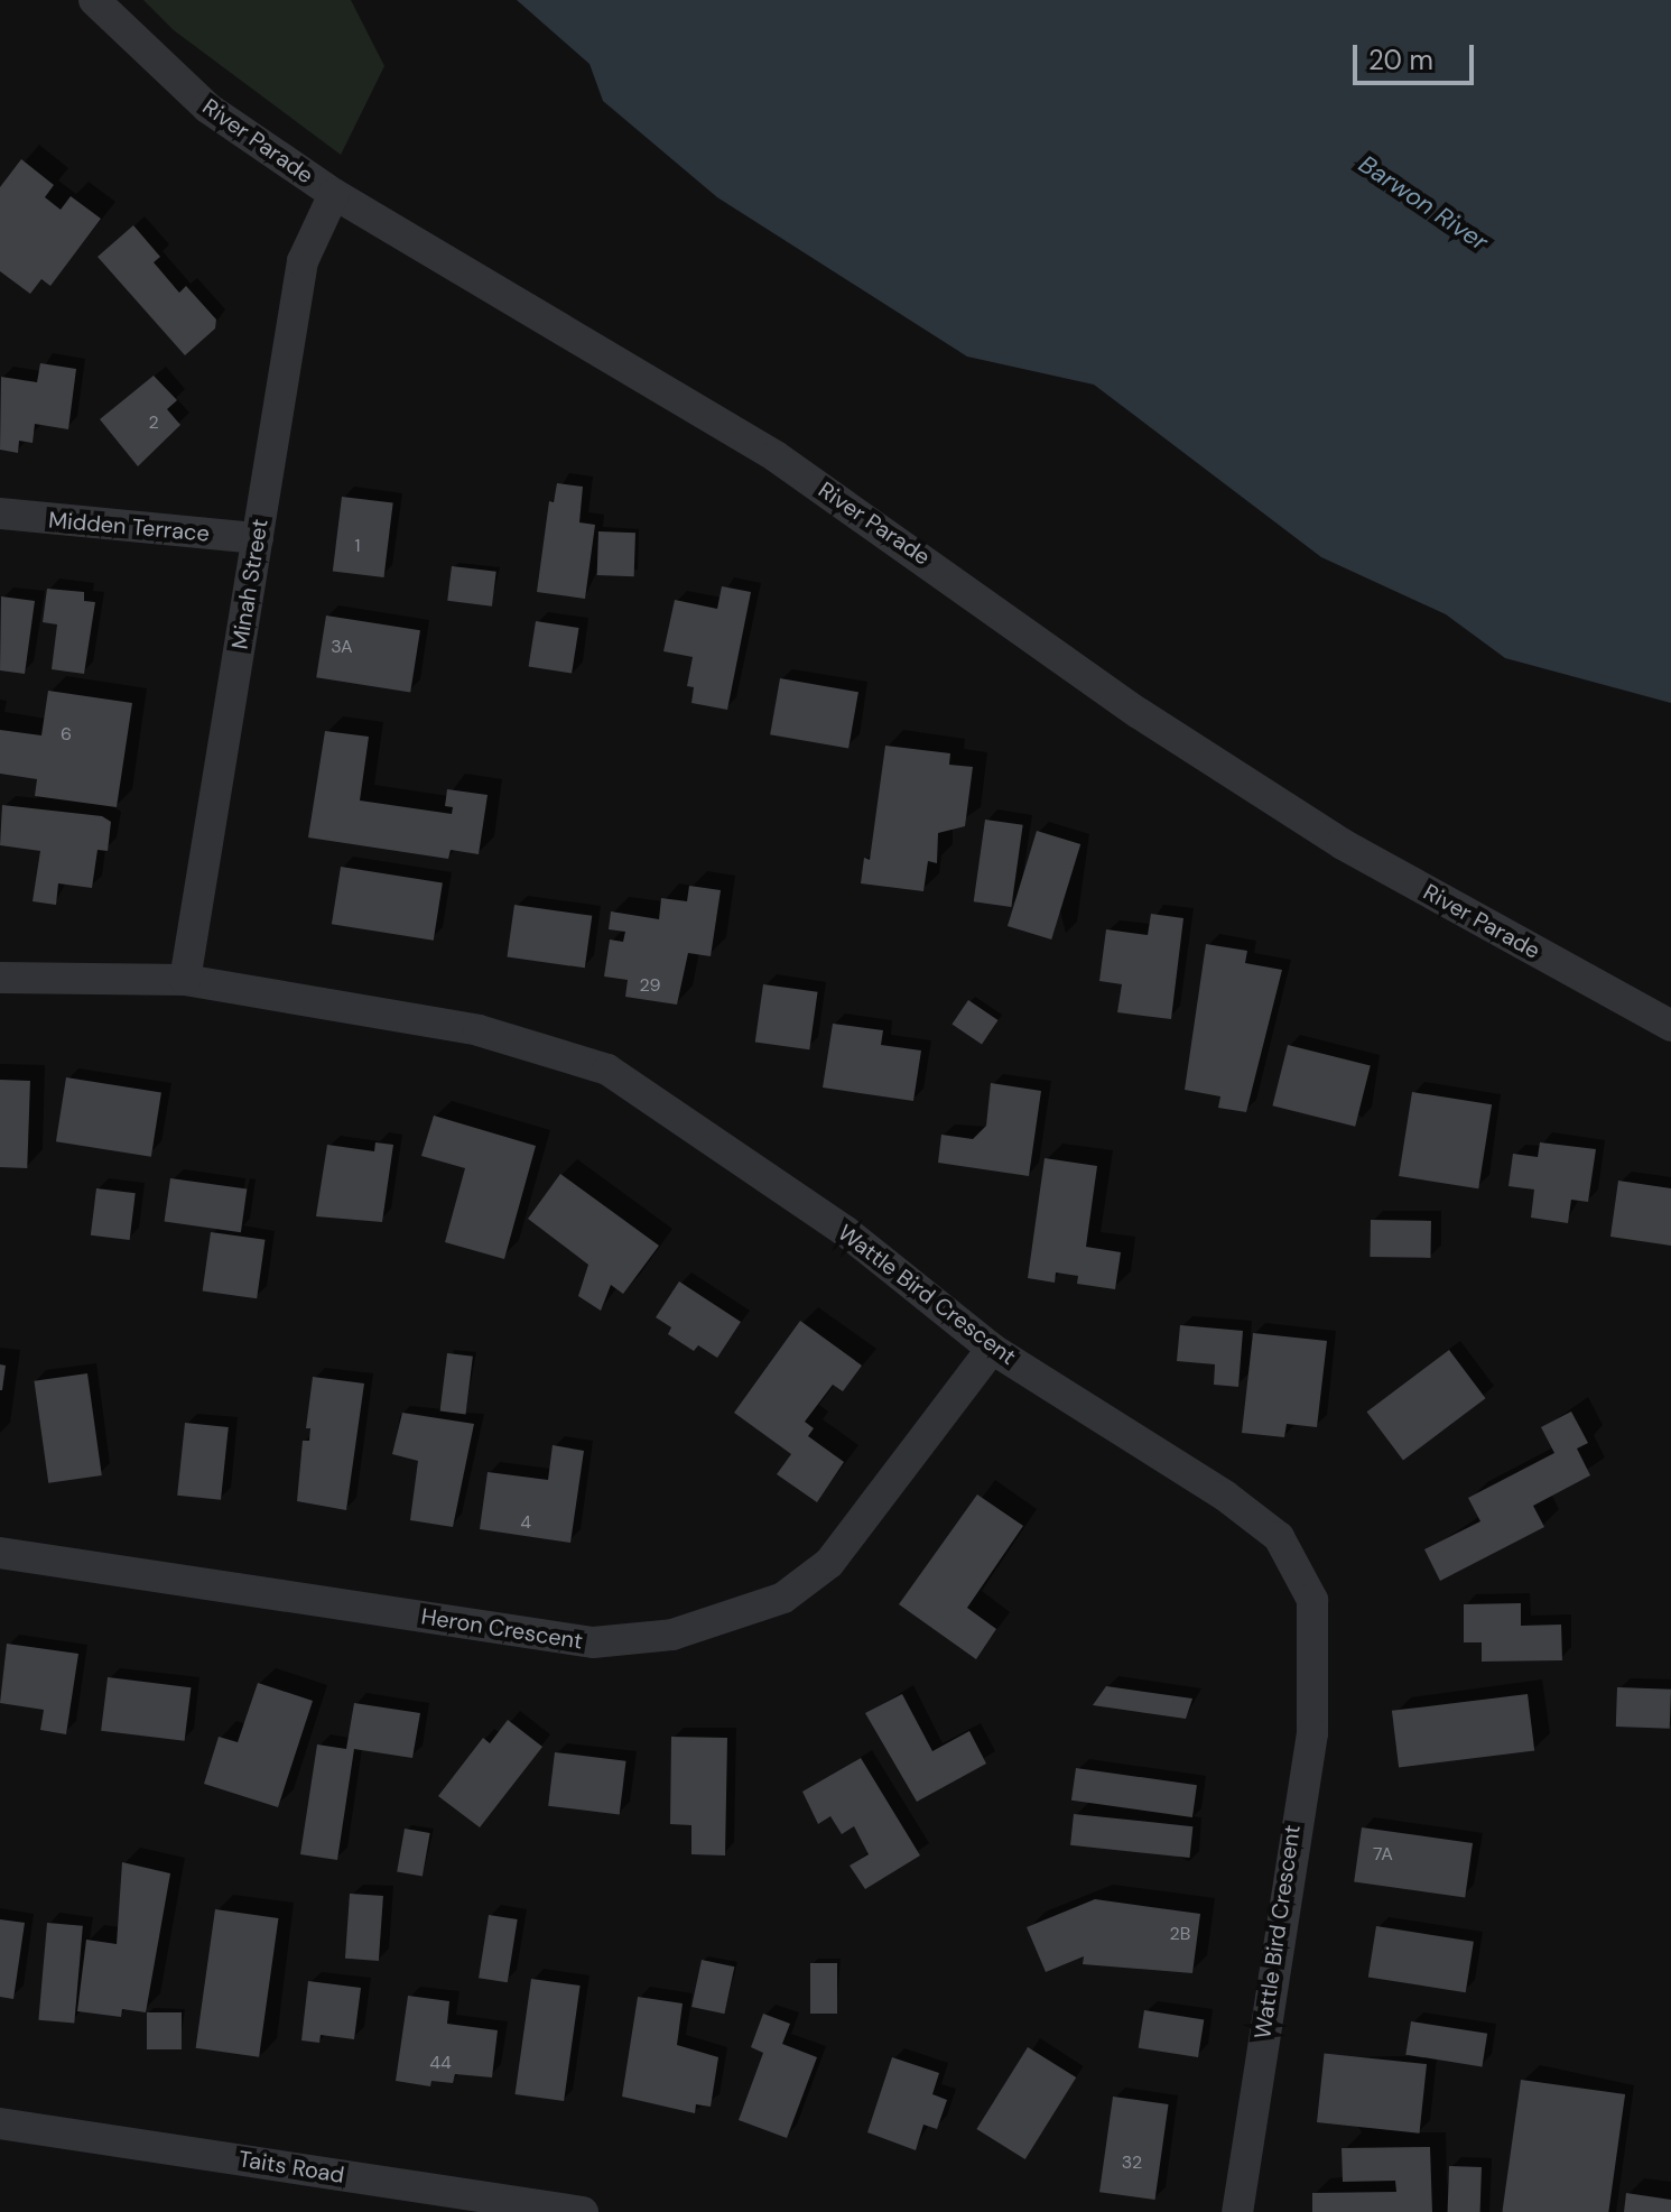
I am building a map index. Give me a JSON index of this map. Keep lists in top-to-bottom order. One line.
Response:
{"streets":{"street":["River Parade","Midden Terrace","Minah Street","Wattle Bird Crescent","Heron Crescent","Taits Road"]},"crossings":[["River Parade","Minah Street"],["Midden Terrace","Minah Street"],["Minah Street","Wattle Bird Crescent"],["Wattle Bird Crescent","Heron Crescent"]],"water":["Barwon River"],"house_numbers":["2","1","3A","6","29","4","7A","2B","44","32"],"scale_bar":"20 m"}
